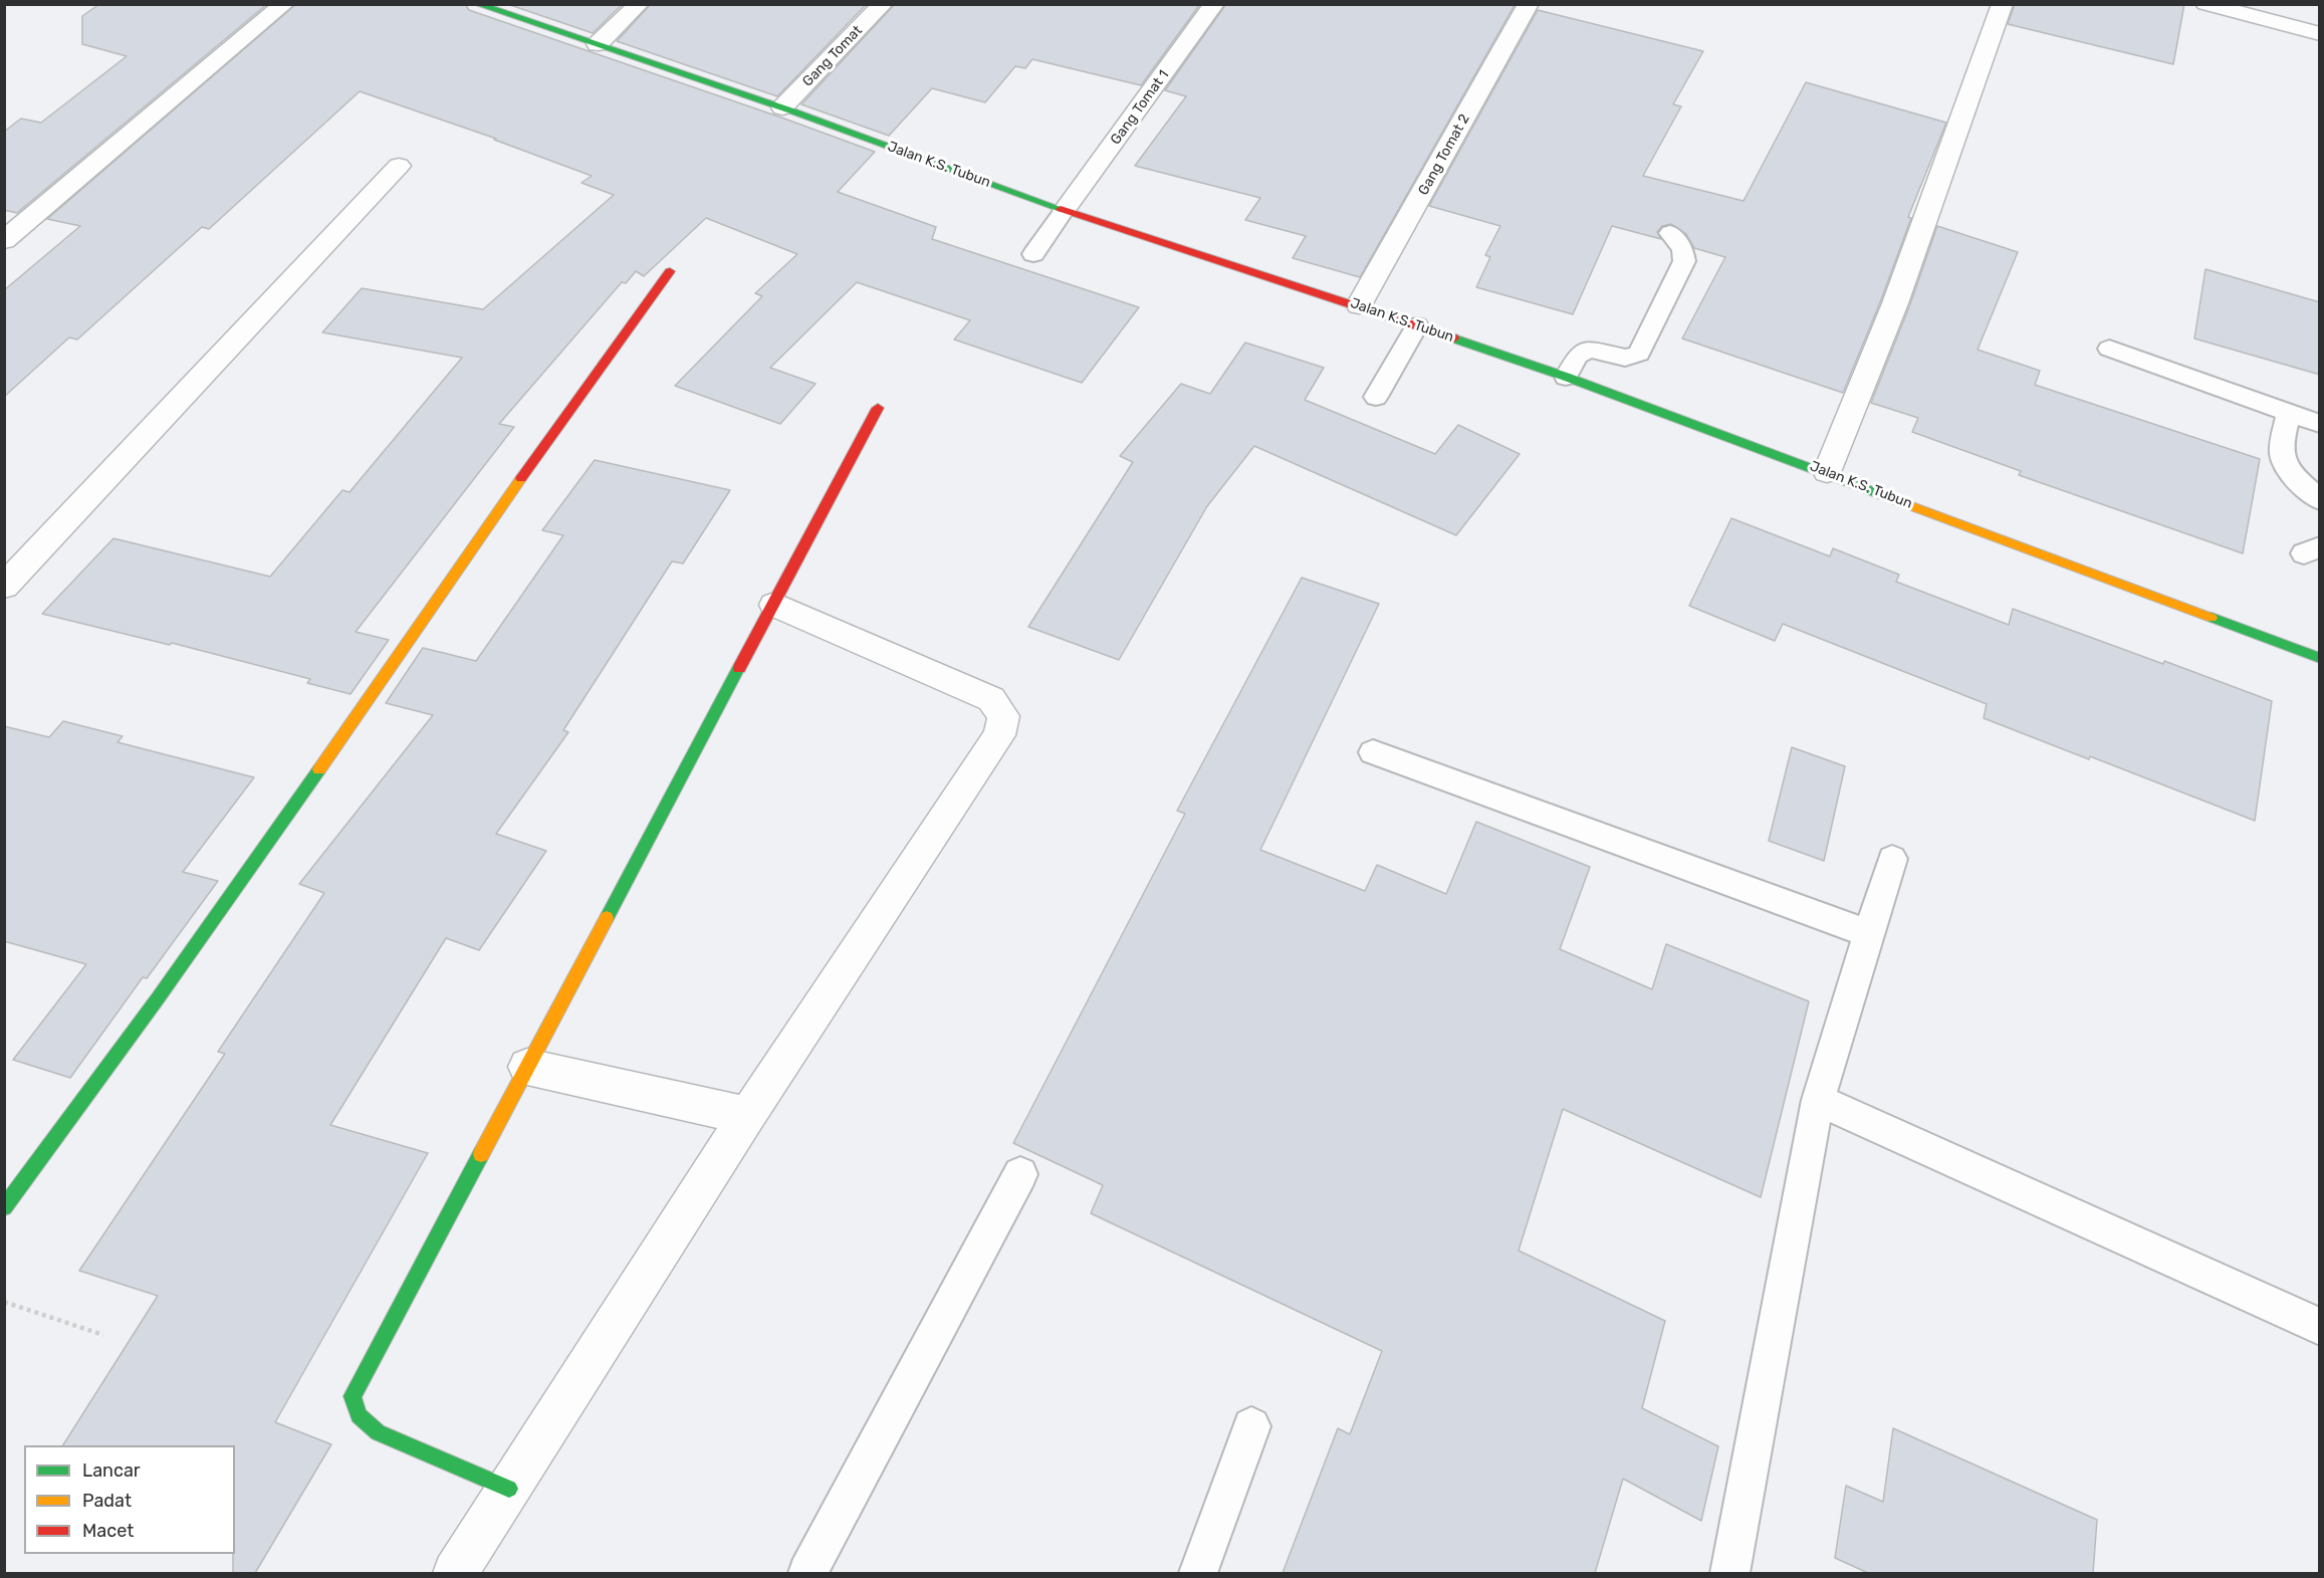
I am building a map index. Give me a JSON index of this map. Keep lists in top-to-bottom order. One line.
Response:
{"streets":{"street":["Gang Tomat","Gang Tomat 1","Gang Tomat 2","Jalan K.S. Tubun"]},"crossings":[["Gang Tomat","Jalan K.S. Tubun"],["Gang Tomat 1","Jalan K.S. Tubun"],["Gang Tomat 2","Jalan K.S. Tubun"]],"legend":["Lancar","Padat","Macet"]}
